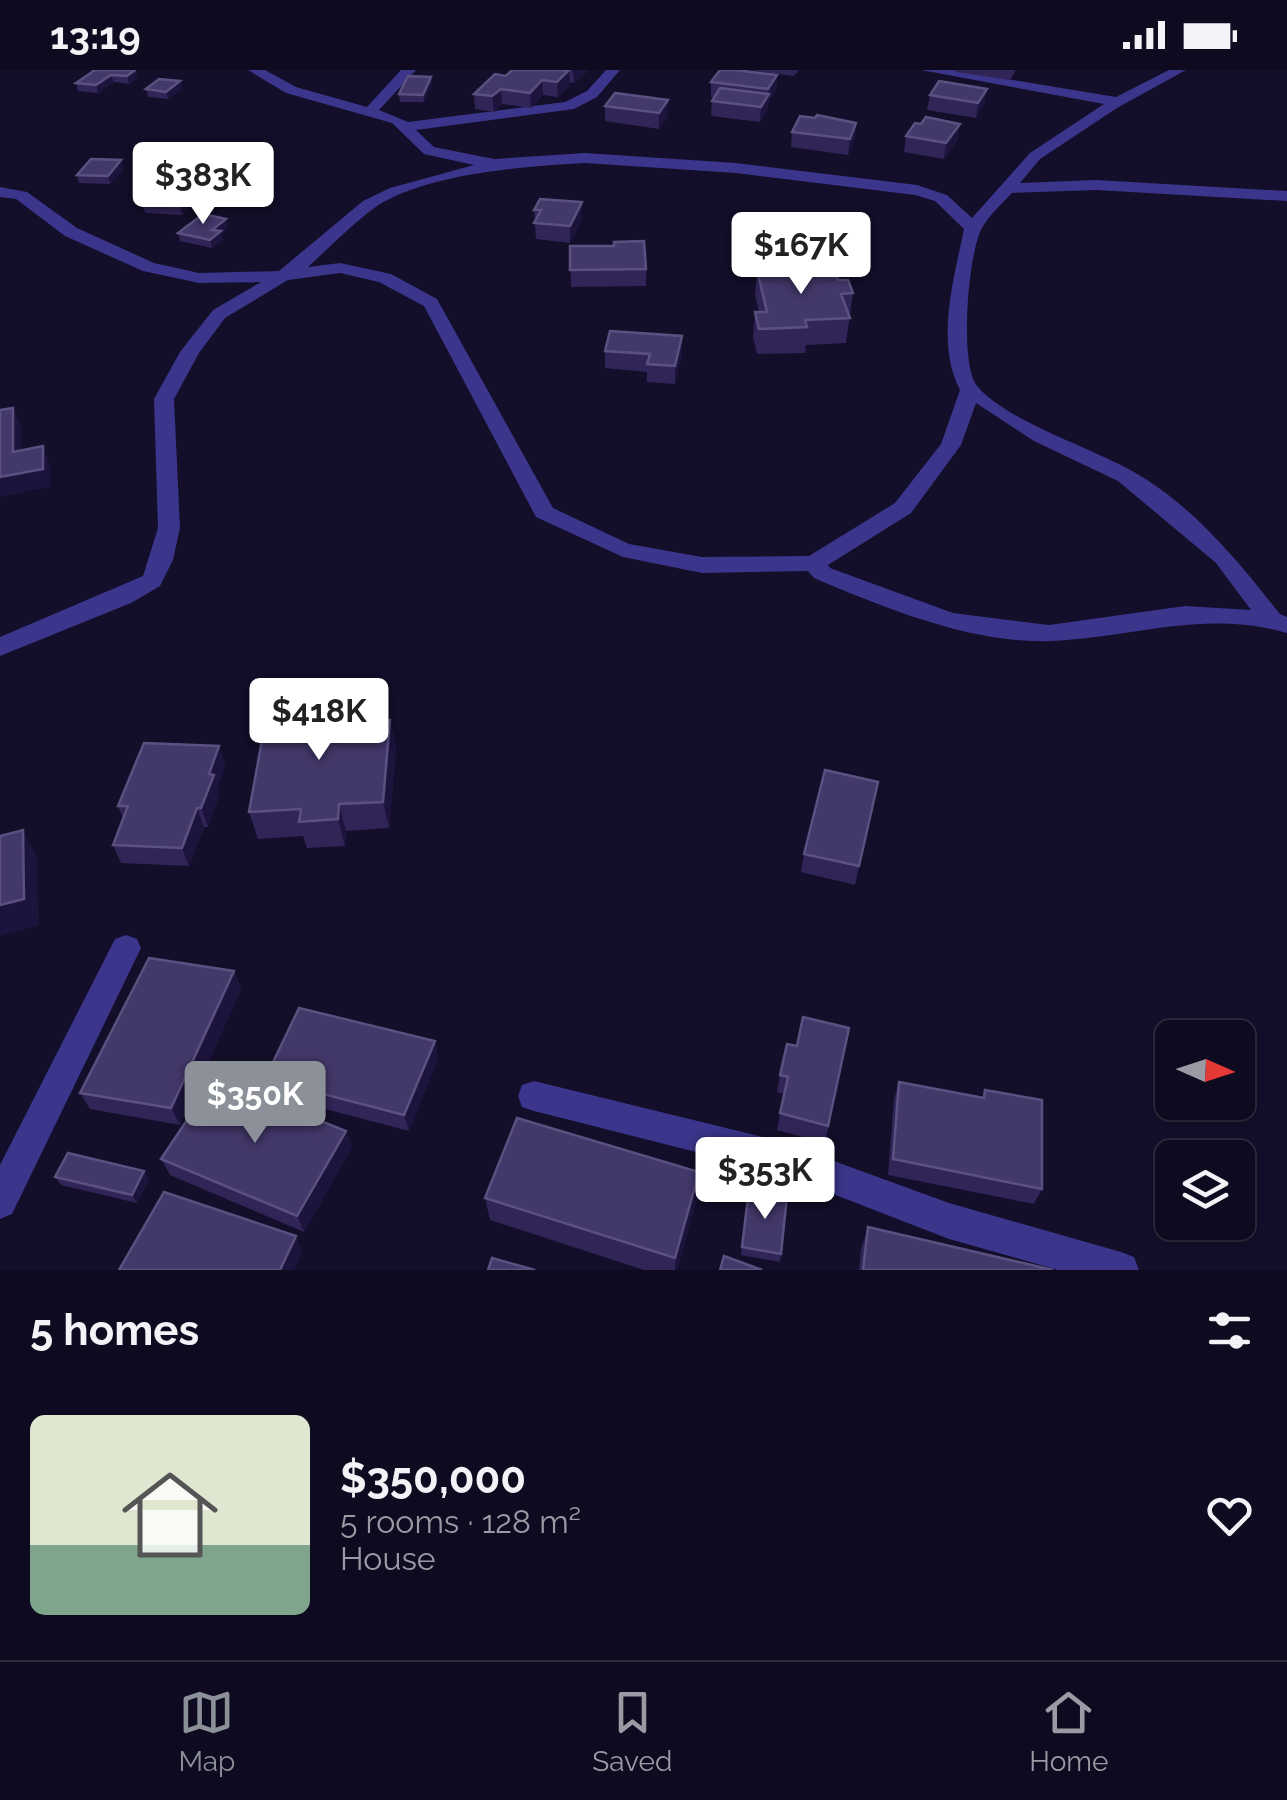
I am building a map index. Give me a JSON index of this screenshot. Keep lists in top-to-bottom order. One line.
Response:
{"north":"right","page":{"status":"13:19","price":["$383K","$167K","$418K","$350K","$353K"],"heading":"5 homes","list":[{"name":"$350,000","note":"5 rooms · 128 m² · House"}],"tabs":["Map","Saved","Home"]}}
